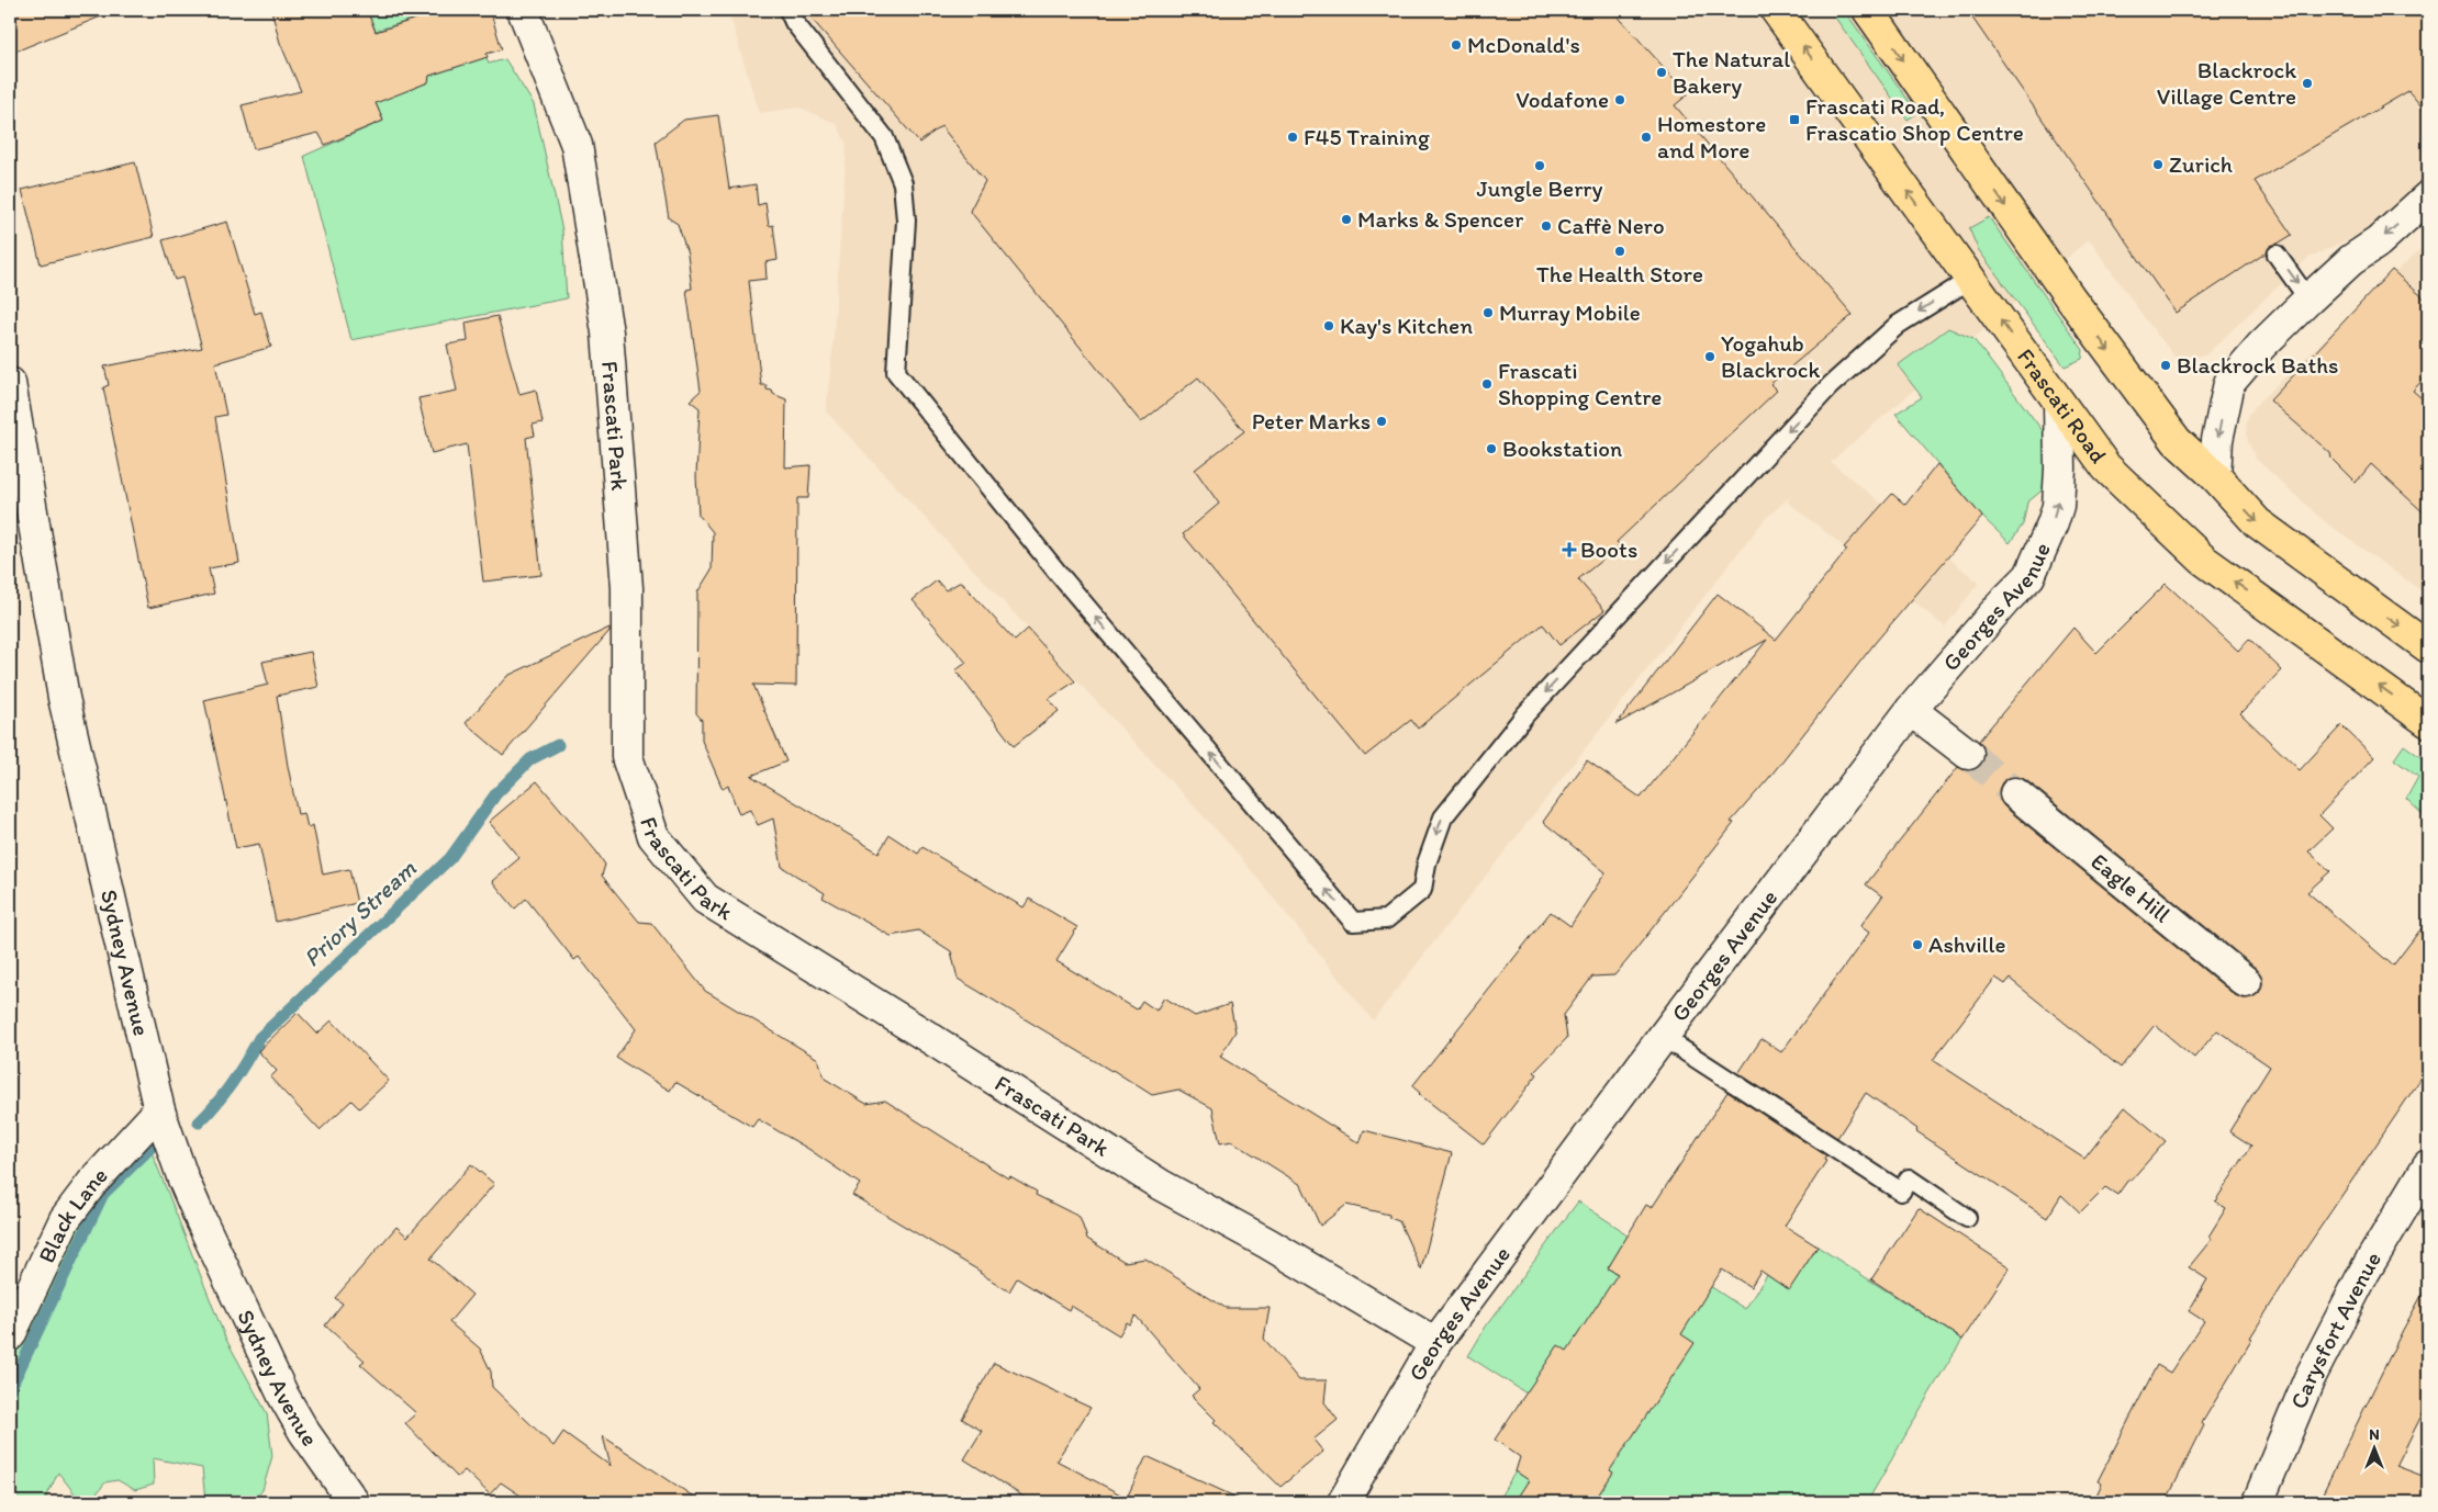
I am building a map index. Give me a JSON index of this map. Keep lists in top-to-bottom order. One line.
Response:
{"streets":{"highway":["Frascati Road"],"street":["Frascati Park","Georges Avenue","Eagle Hill","Sydney Avenue","Black Lane","Carysfort Avenue"]},"crossings":[["Frascati Road","Georges Avenue"],["Frascati Park","Georges Avenue"],["Sydney Avenue","Black Lane"]],"water":["Priory Stream"],"places":{"other":["McDonald's","The Natural Bakery","Blackrock Village Centre","Vodafone","F45 Training","Homestore and More","Zurich","Jungle Berry","Marks & Spencer","Caffè Nero","The Health Store","Murray Mobile","Kay's Kitchen","Yogahub Blackrock","Blackrock Baths","Frascati Shopping Centre","Peter Marks","Bookstation","Ashville"],"transit":["Frascati Road, Frascatio Shop Centre"],"health":["Boots"]},"north":"top"}
